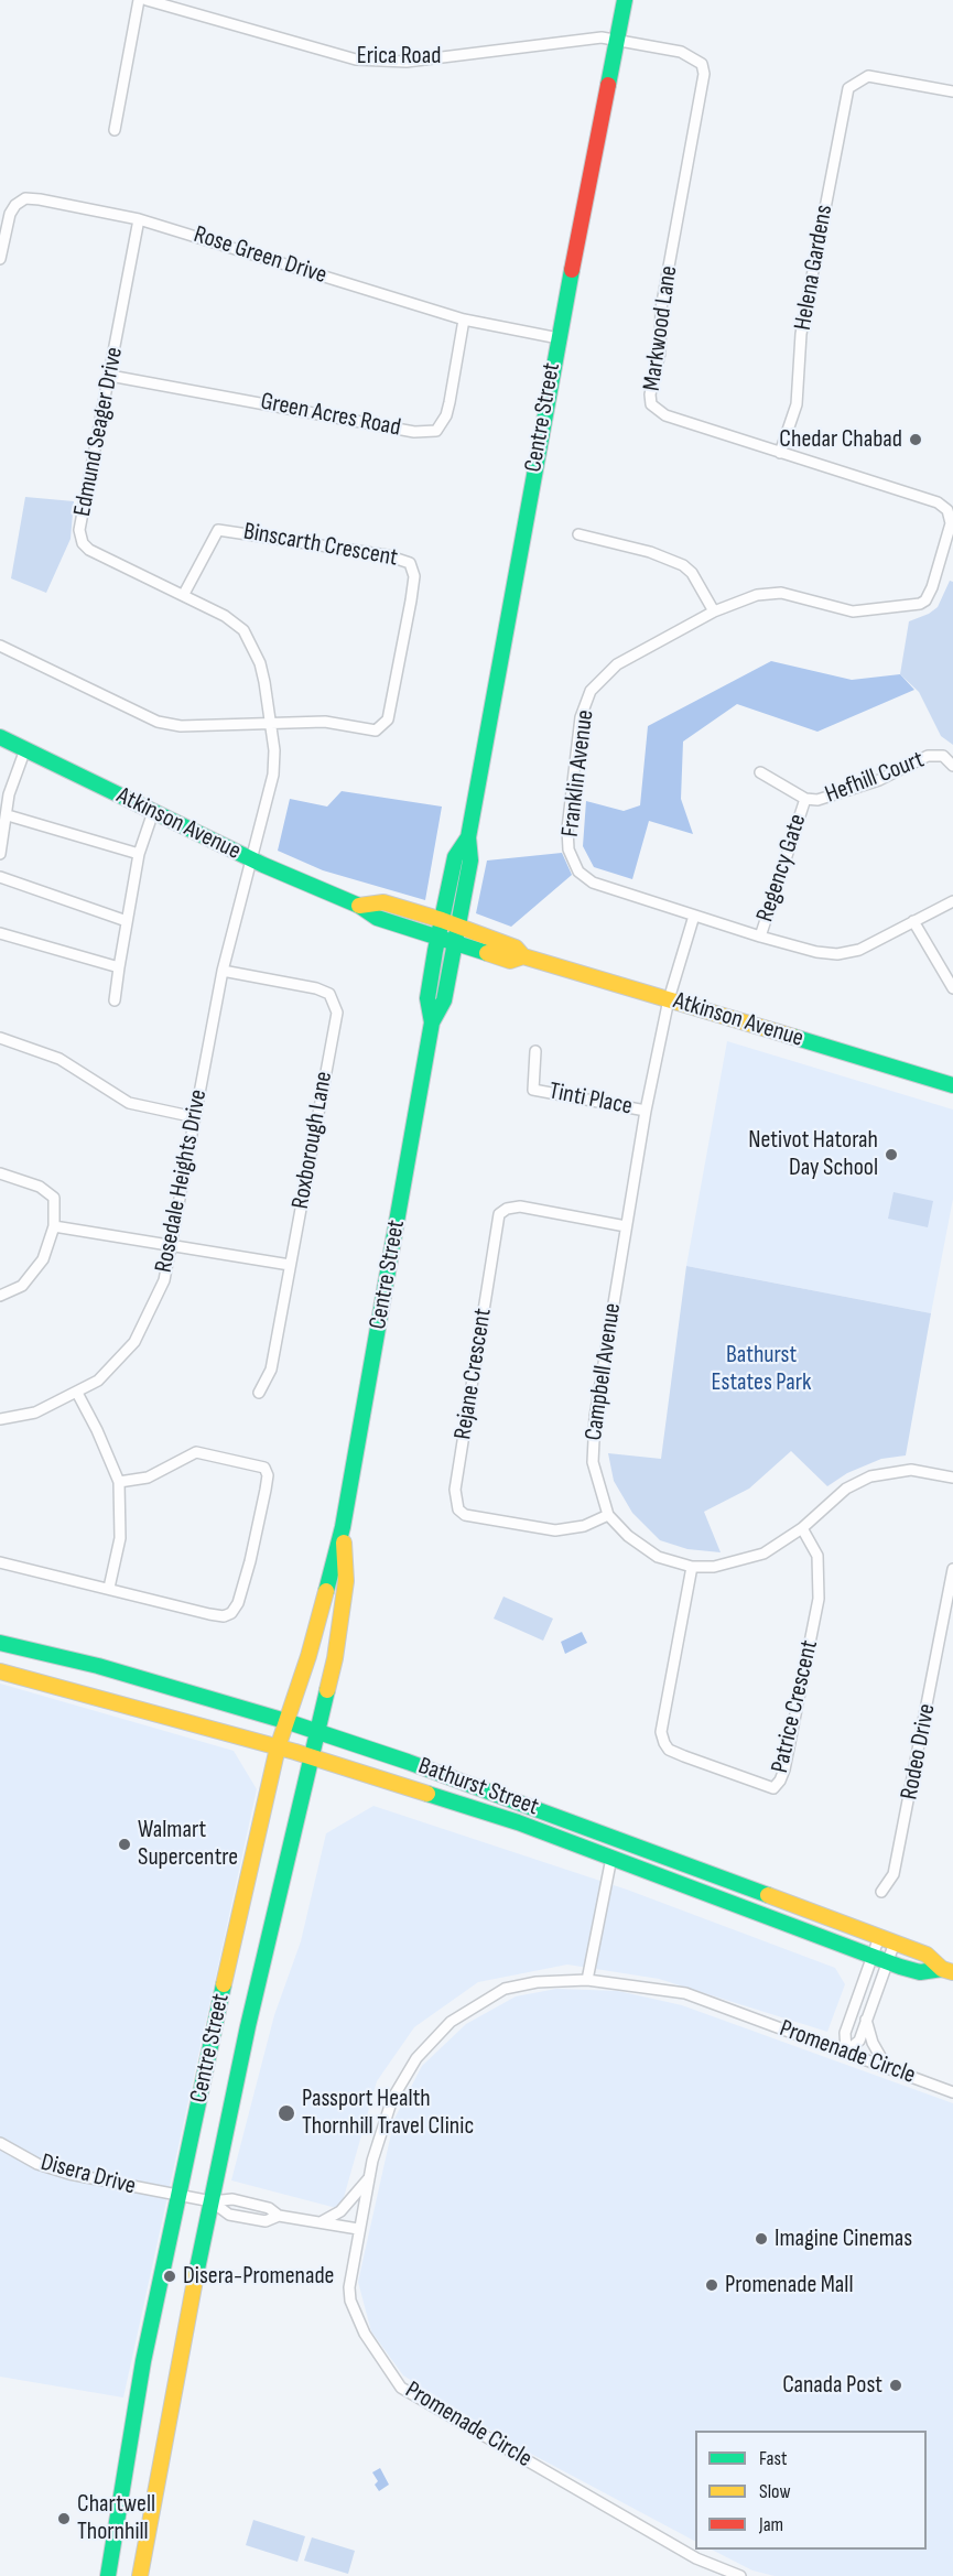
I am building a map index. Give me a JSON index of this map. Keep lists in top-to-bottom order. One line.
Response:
{"streets":{"main road":["Centre Street","Atkinson Avenue","Bathurst Street"],"street":["Erica Road","Rose Green Drive","Helena Gardens","Markwood Lane","Green Acres Road","Edmund Seager Drive","Binscarth Crescent","Franklin Avenue","Hefhill Court","Regency Gate","Tinti Place","Roxborough Lane","Rosedale Heights Drive","Campbell Avenue","Rejane Crescent","Patrice Crescent","Rodeo Drive","Promenade Circle","Disera Drive"]},"crossings":[["Erica Road","Markwood Lane"],["Erica Road","Centre Street"],["Rose Green Drive","Green Acres Road"],["Rose Green Drive","Centre Street"],["Rose Green Drive","Edmund Seager Drive"],["Helena Gardens","Markwood Lane"],["Markwood Lane","Centre Street"],["Markwood Lane","Franklin Avenue"],["Green Acres Road","Edmund Seager Drive"],["Centre Street","Atkinson Avenue"],["Centre Street","Bathurst Street"],["Centre Street","Disera Drive"],["Edmund Seager Drive","Binscarth Crescent"],["Edmund Seager Drive","Atkinson Avenue"],["Edmund Seager Drive","Rosedale Heights Drive"],["Franklin Avenue","Regency Gate"],["Franklin Avenue","Campbell Avenue"],["Hefhill Court","Regency Gate"],["Atkinson Avenue","Rosedale Heights Drive"],["Atkinson Avenue","Campbell Avenue"],["Tinti Place","Campbell Avenue"],["Roxborough Lane","Rosedale Heights Drive"],["Campbell Avenue","Rejane Crescent"],["Campbell Avenue","Patrice Crescent"],["Promenade Circle","Disera Drive"]],"parks":["Bathurst Estates Park"],"places":["Chedar Chabad","Netivot Hatorah Day School","Walmart Supercentre","Passport Health Thornhill Travel Clinic","Imagine Cinemas","Disera-Promenade","Promenade Mall","Canada Post","Chartwell Thornhill"],"legend":["Fast","Slow","Jam"]}
